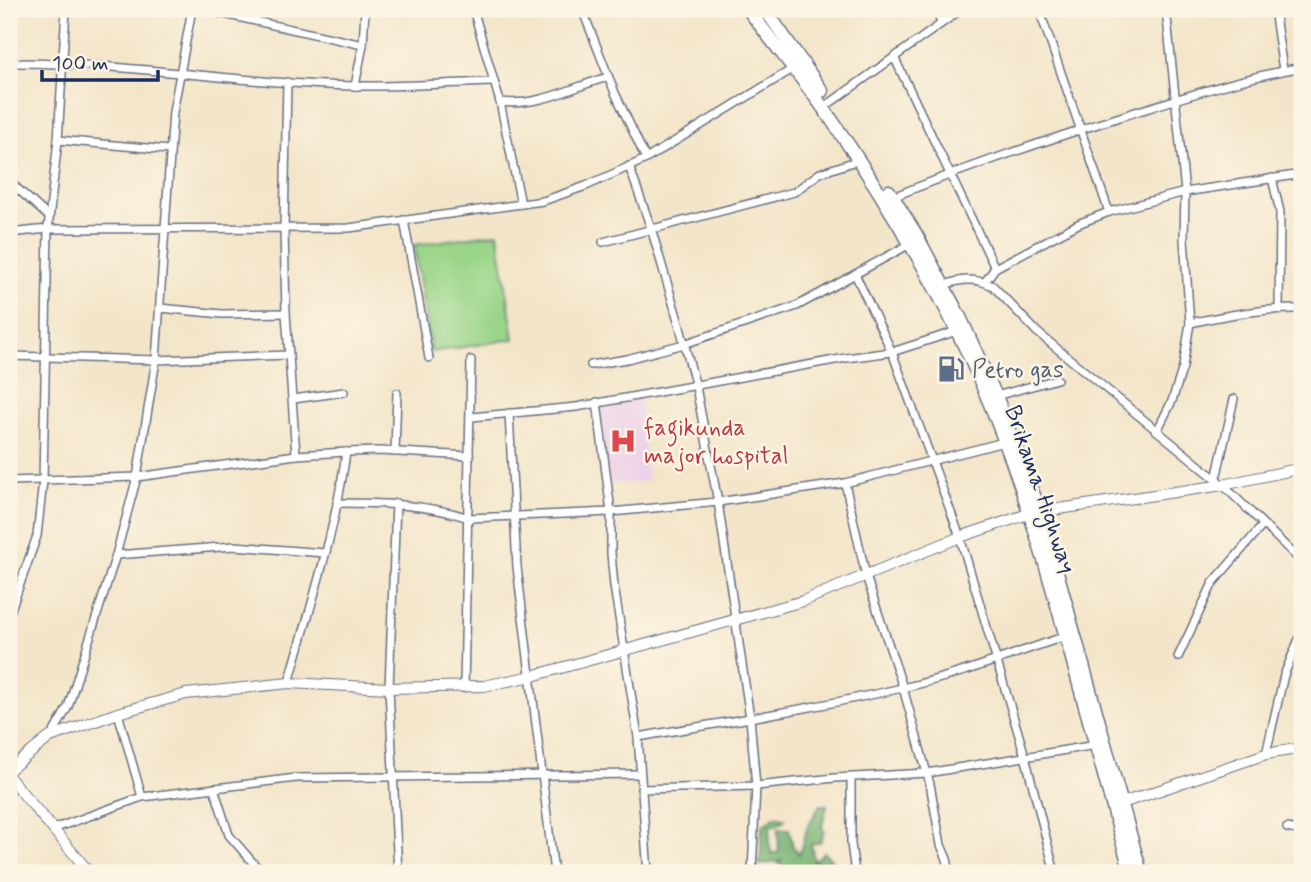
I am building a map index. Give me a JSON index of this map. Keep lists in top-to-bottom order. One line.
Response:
{"streets":{"highway":["Brikama Highway"]},"places":{"fuel station":["Petro gas"],"hospital":["fagikunda major hospital"]},"scale_bar":"100 m"}
